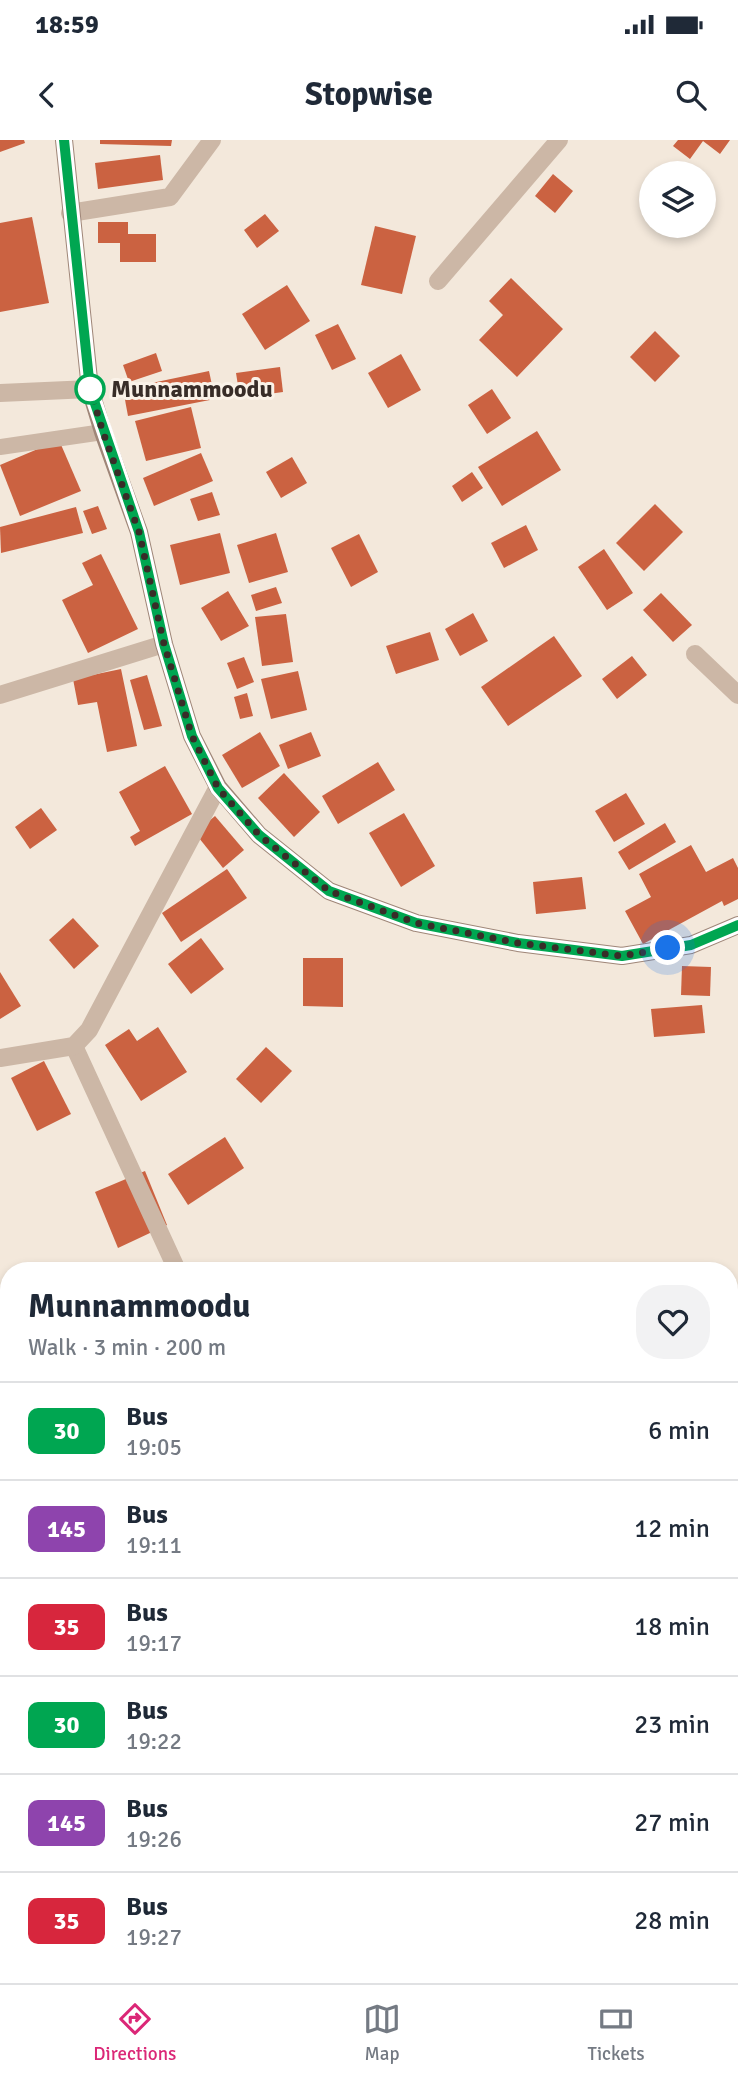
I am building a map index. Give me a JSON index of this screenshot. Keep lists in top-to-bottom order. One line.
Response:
{"places":["Munnammoodu"],"lines":["bus line 30"],"page":{"status":"18:59","header":"Stopwise","heading":["Munnammoodu","Walk · 3 min · 200 m"],"list":[{"mark":"30","name":"Bus","note":"19:05","value":"6 min"},{"mark":"145","name":"Bus","note":"19:11","value":"12 min"},{"mark":"35","name":"Bus","note":"19:17","value":"18 min"},{"mark":"30","name":"Bus","note":"19:22","value":"23 min"},{"mark":"145","name":"Bus","note":"19:26","value":"27 min"},{"mark":"35","name":"Bus","note":"19:27","value":"28 min"}],"tabs":["Directions","Map","Tickets"]}}
